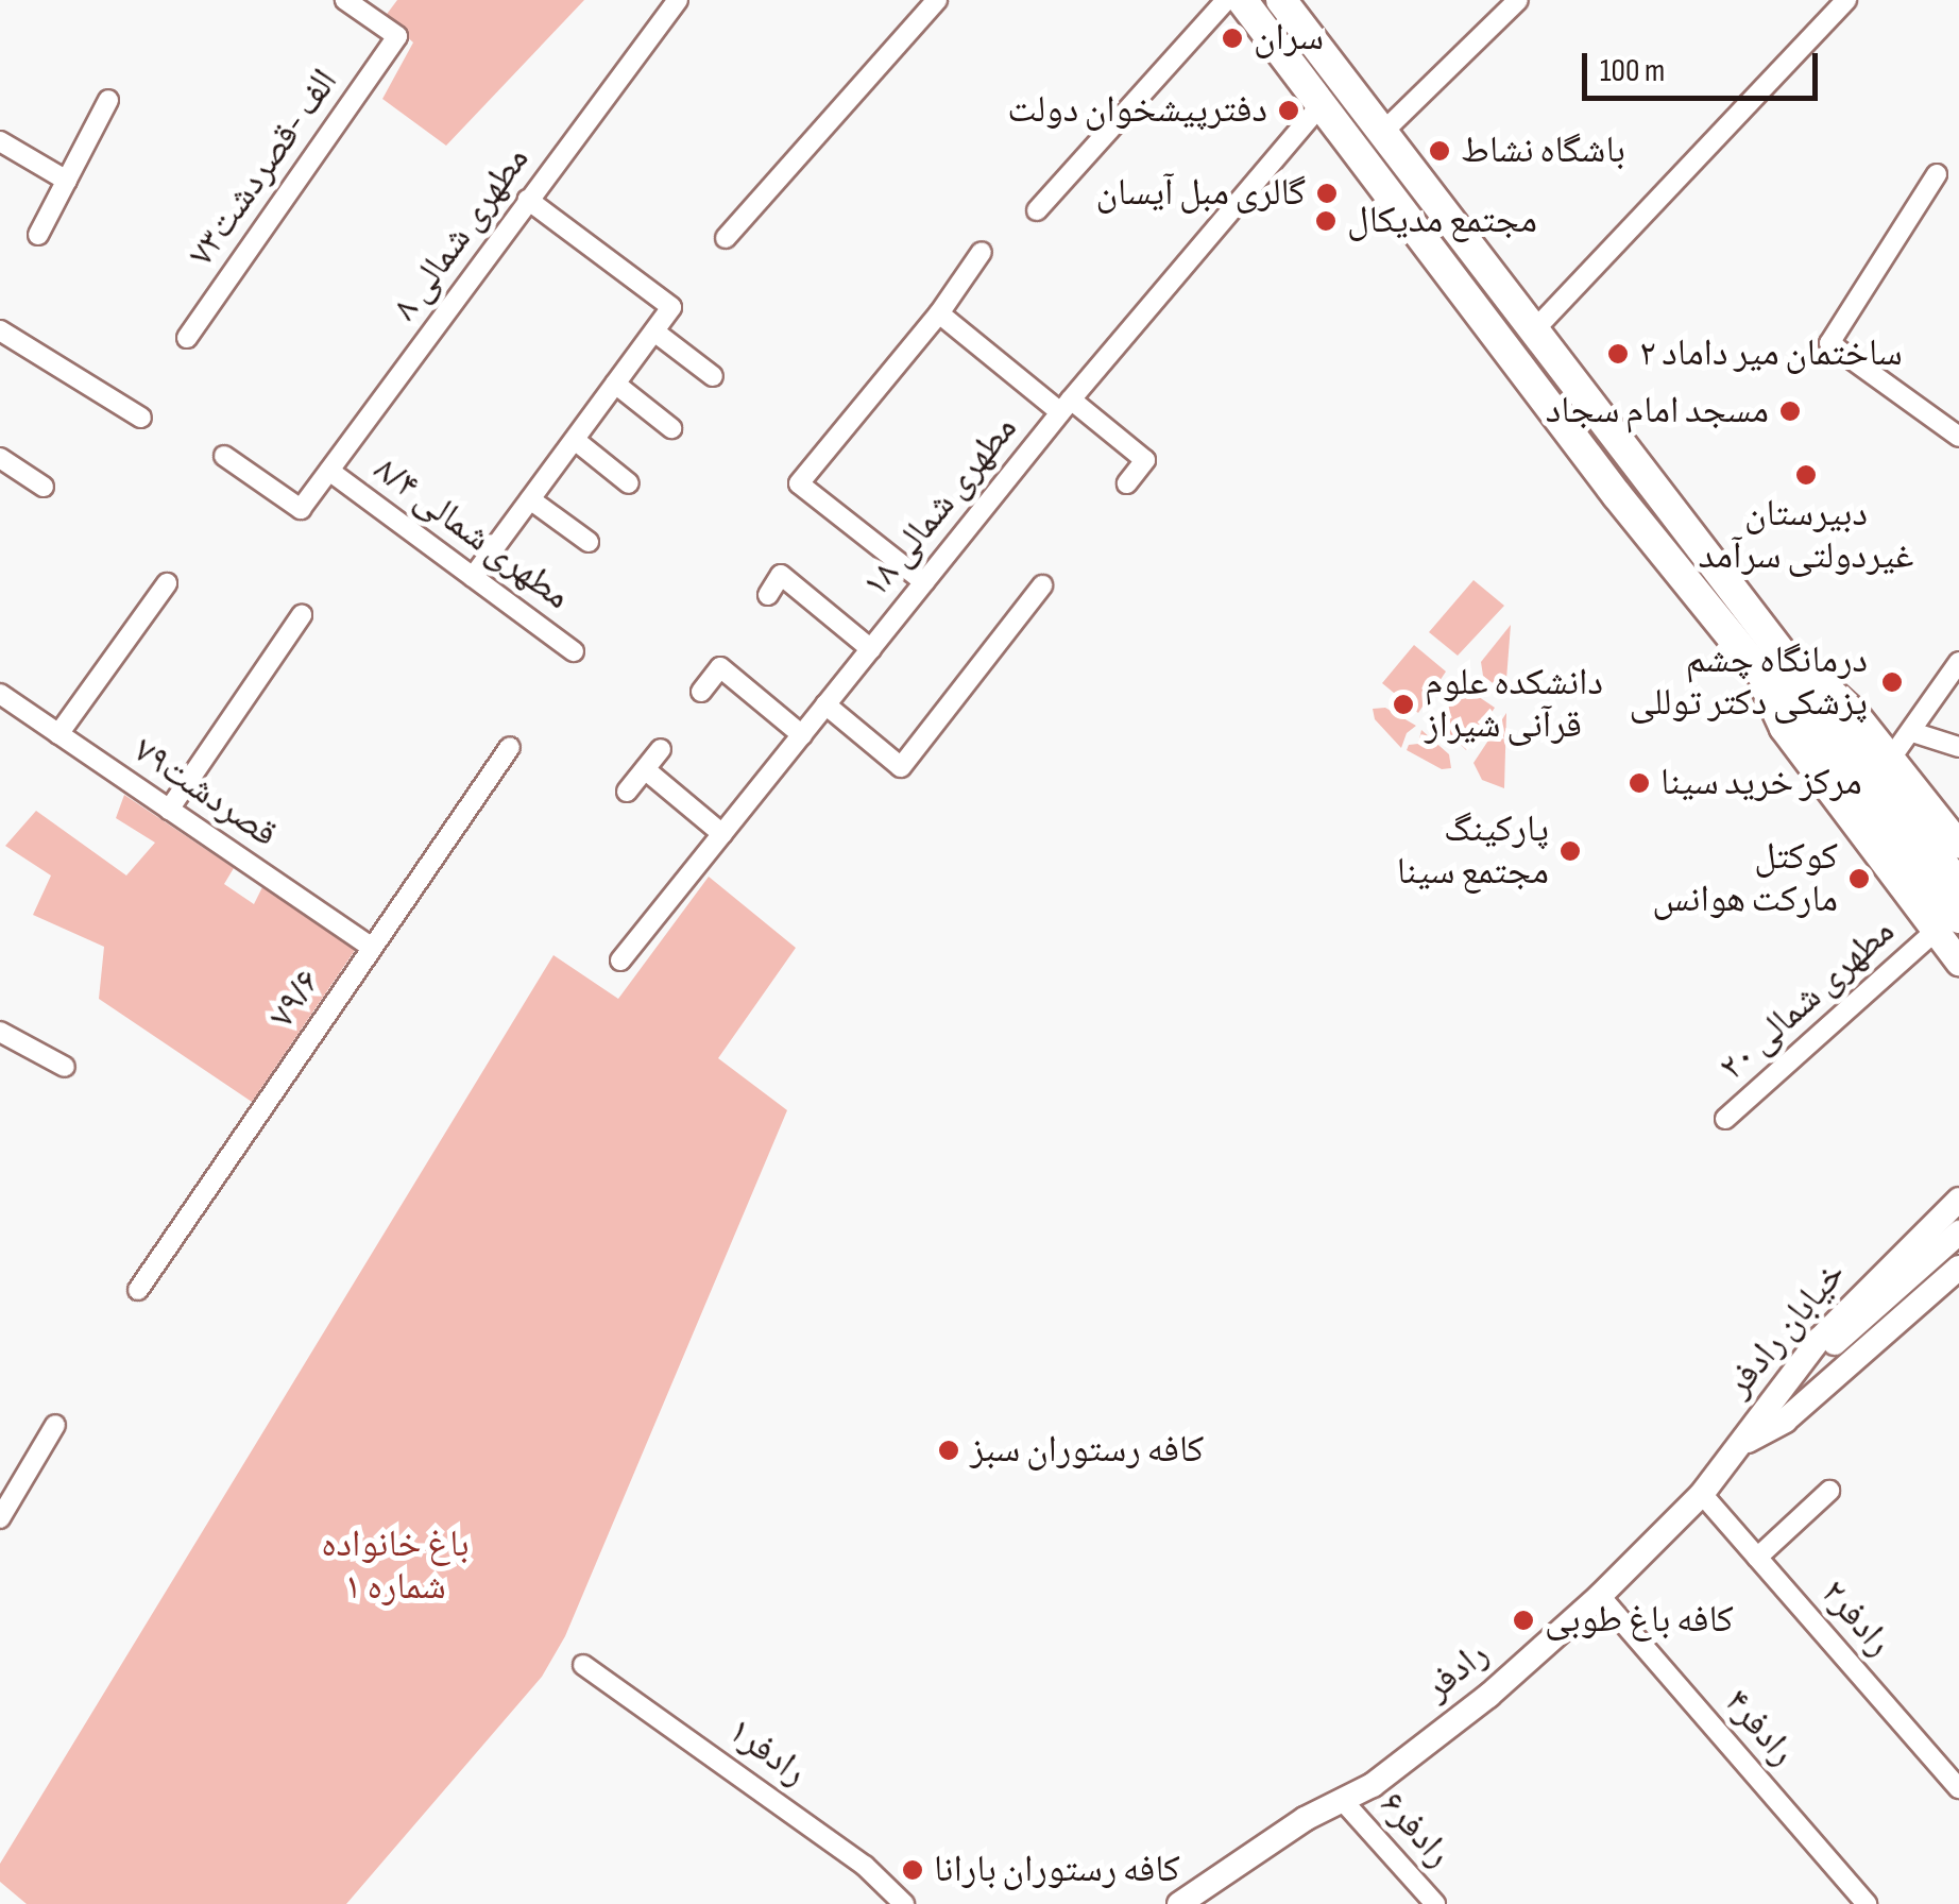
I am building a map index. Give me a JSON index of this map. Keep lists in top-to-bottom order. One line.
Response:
{"streets":{"street":["الف -قصردشت۷۳","۸ مطهری شمالی","۱۸ مطهری شمالی","۸/۴ مطهری شمالی","قصردشت۷۹","۷۹/۶","۲۰ مطهری شمالی","خیابان رادفر","رادفر۲","رادفر","رادفر۴","رادفر۱","رادفر۶"]},"crossings":[["۸ مطهری شمالی","۸/۴ مطهری شمالی"],["قصردشت۷۹","۷۹/۶"],["خیابان رادفر","رادفر"],["رادفر۲","رادفر"],["رادفر","رادفر۴"],["رادفر","رادفر۶"]],"parks":["باغ خانواده شماره ۱"],"places":["سران","دفترپیشخوان دولت","باشگاه نشاط","گالری مبل آیسان","مجتمع مدیکال","ساختمان میر داماد ۲","مسجد امام سجاد","دبیرستان غیردولتی سرآمد","درمانگاه چشم پزشكی دكتر توللی","دانشکده علوم قرآنی شیراز","مرکز خرید سینا","پارکینگ مجتمع سینا","کوکتل مارکت هوانس","کافه رستوران سبز","کافه باغ طوبی","کافه رستوران بارانا"],"scale_bar":"100 m"}
